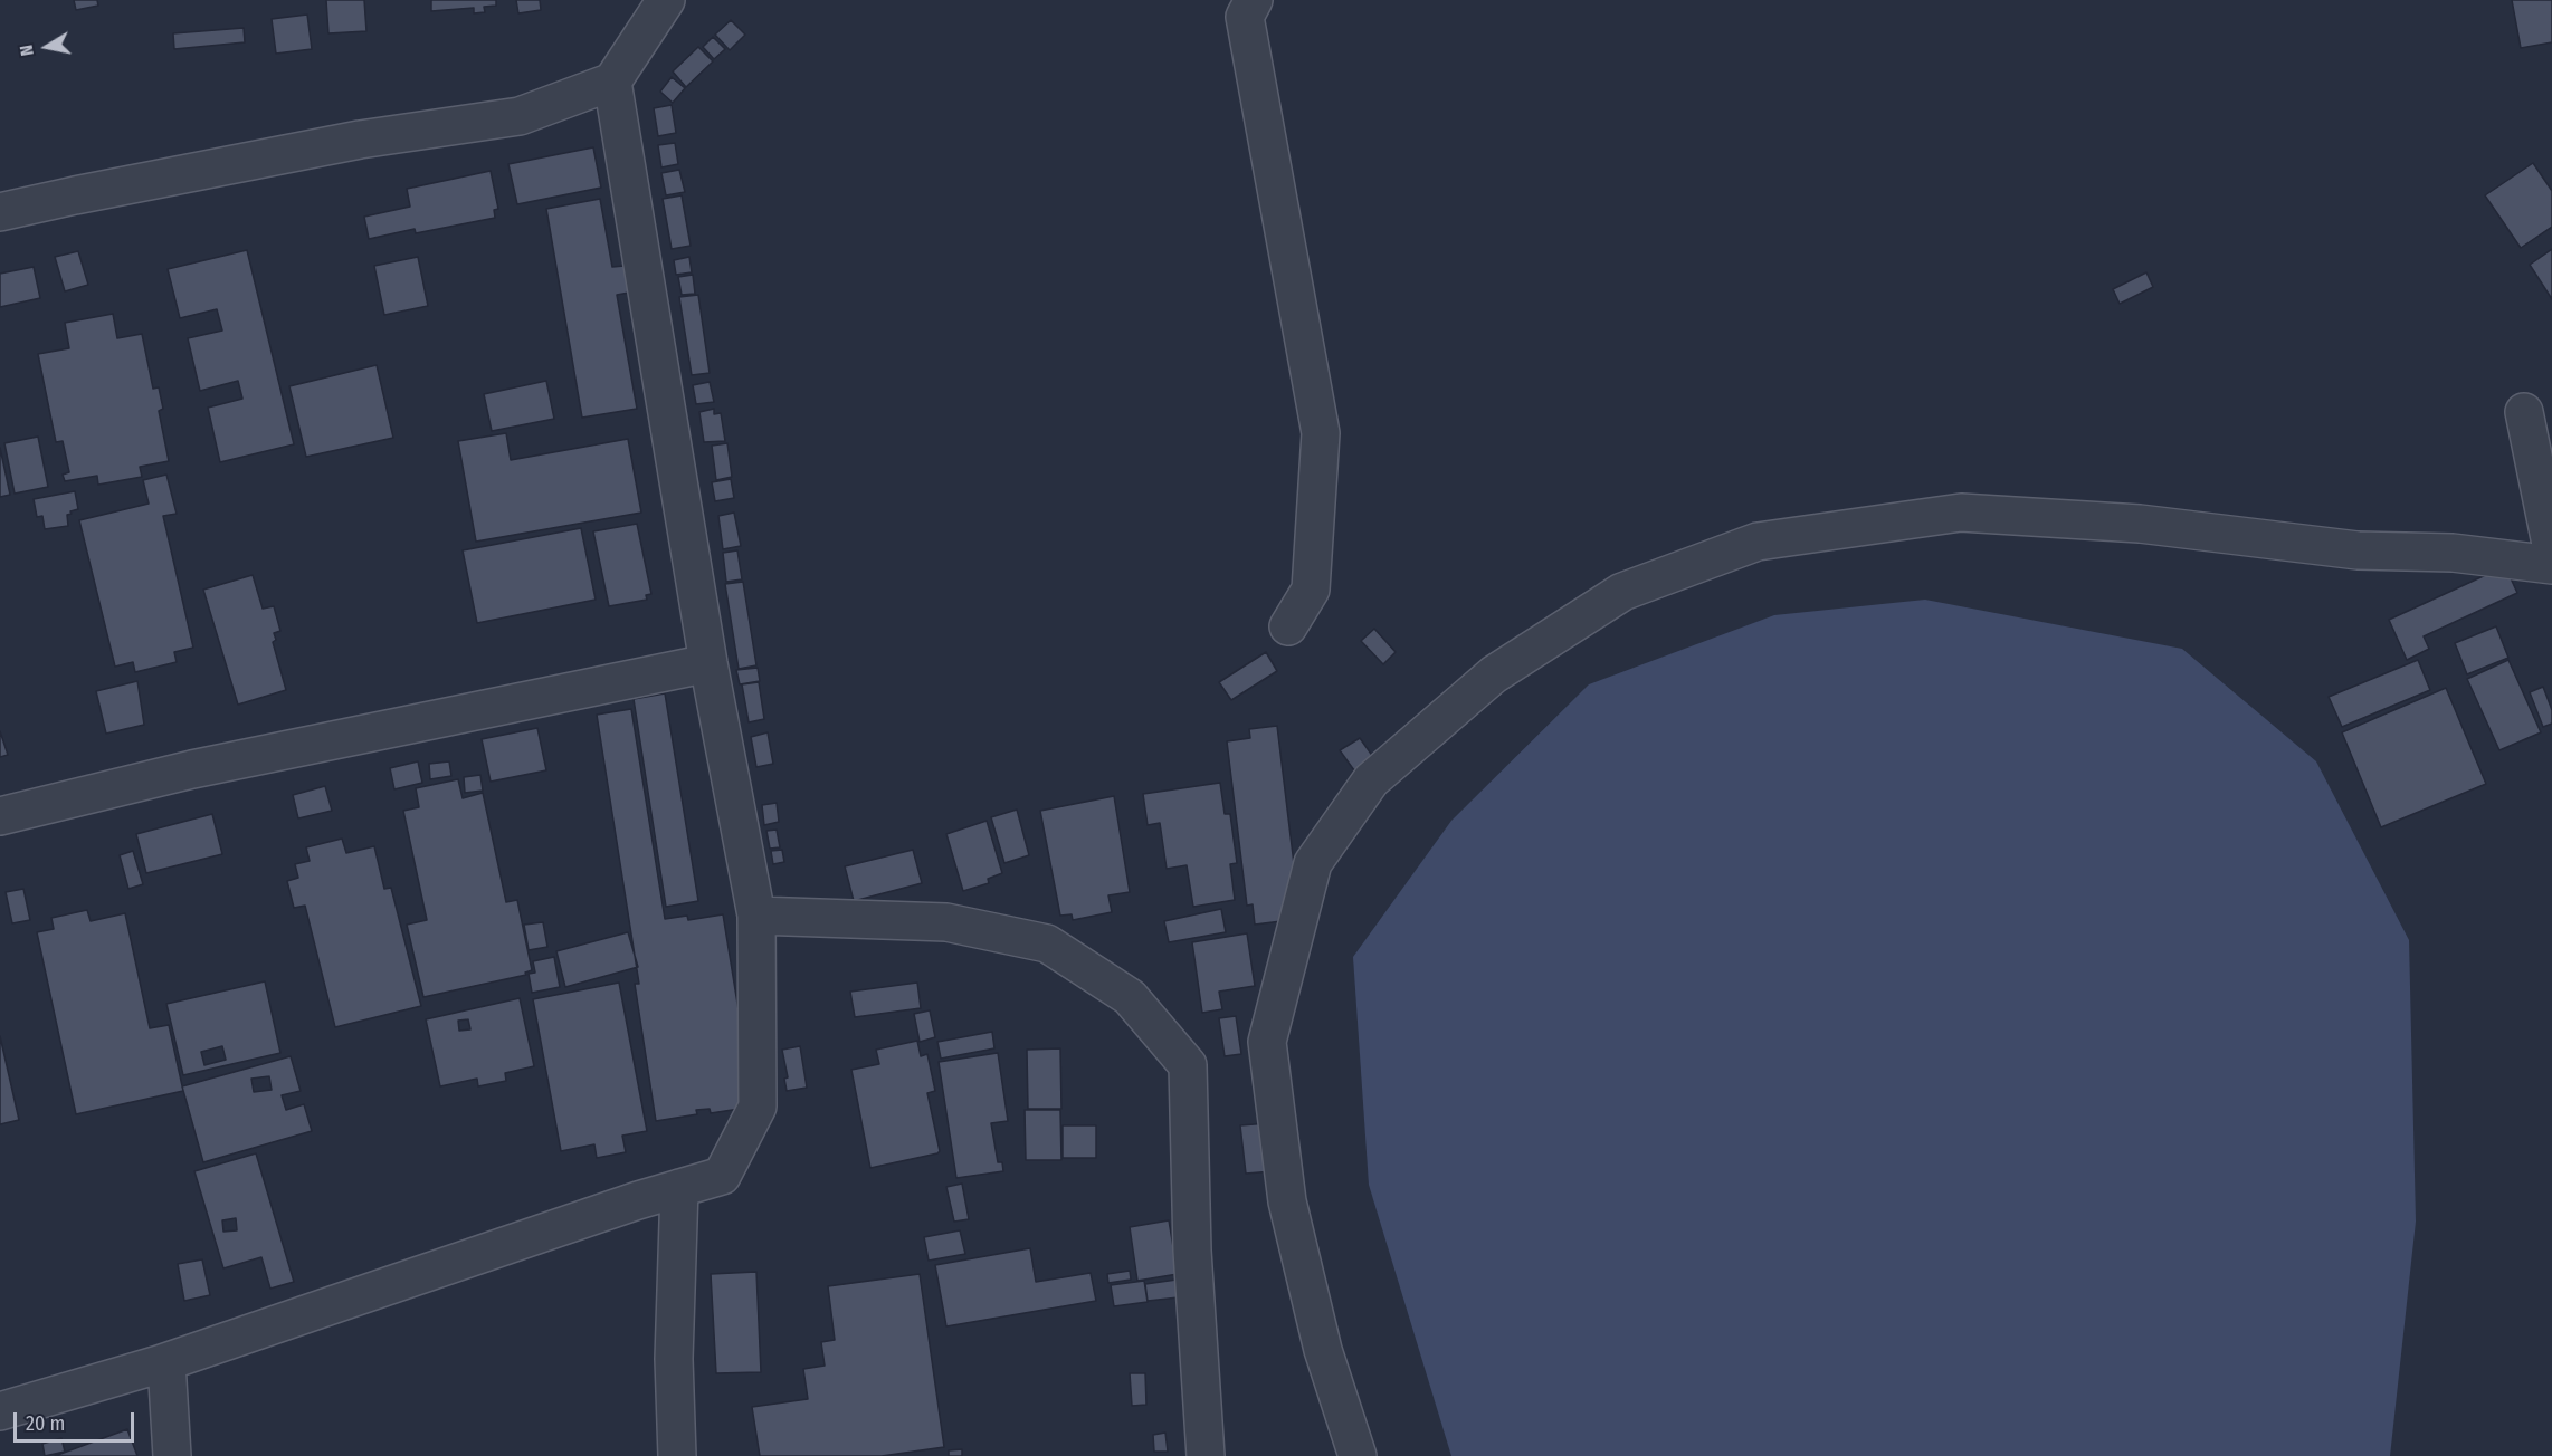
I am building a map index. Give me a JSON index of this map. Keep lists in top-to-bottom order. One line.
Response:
{"scale_bar":"20 m","north":"left"}
